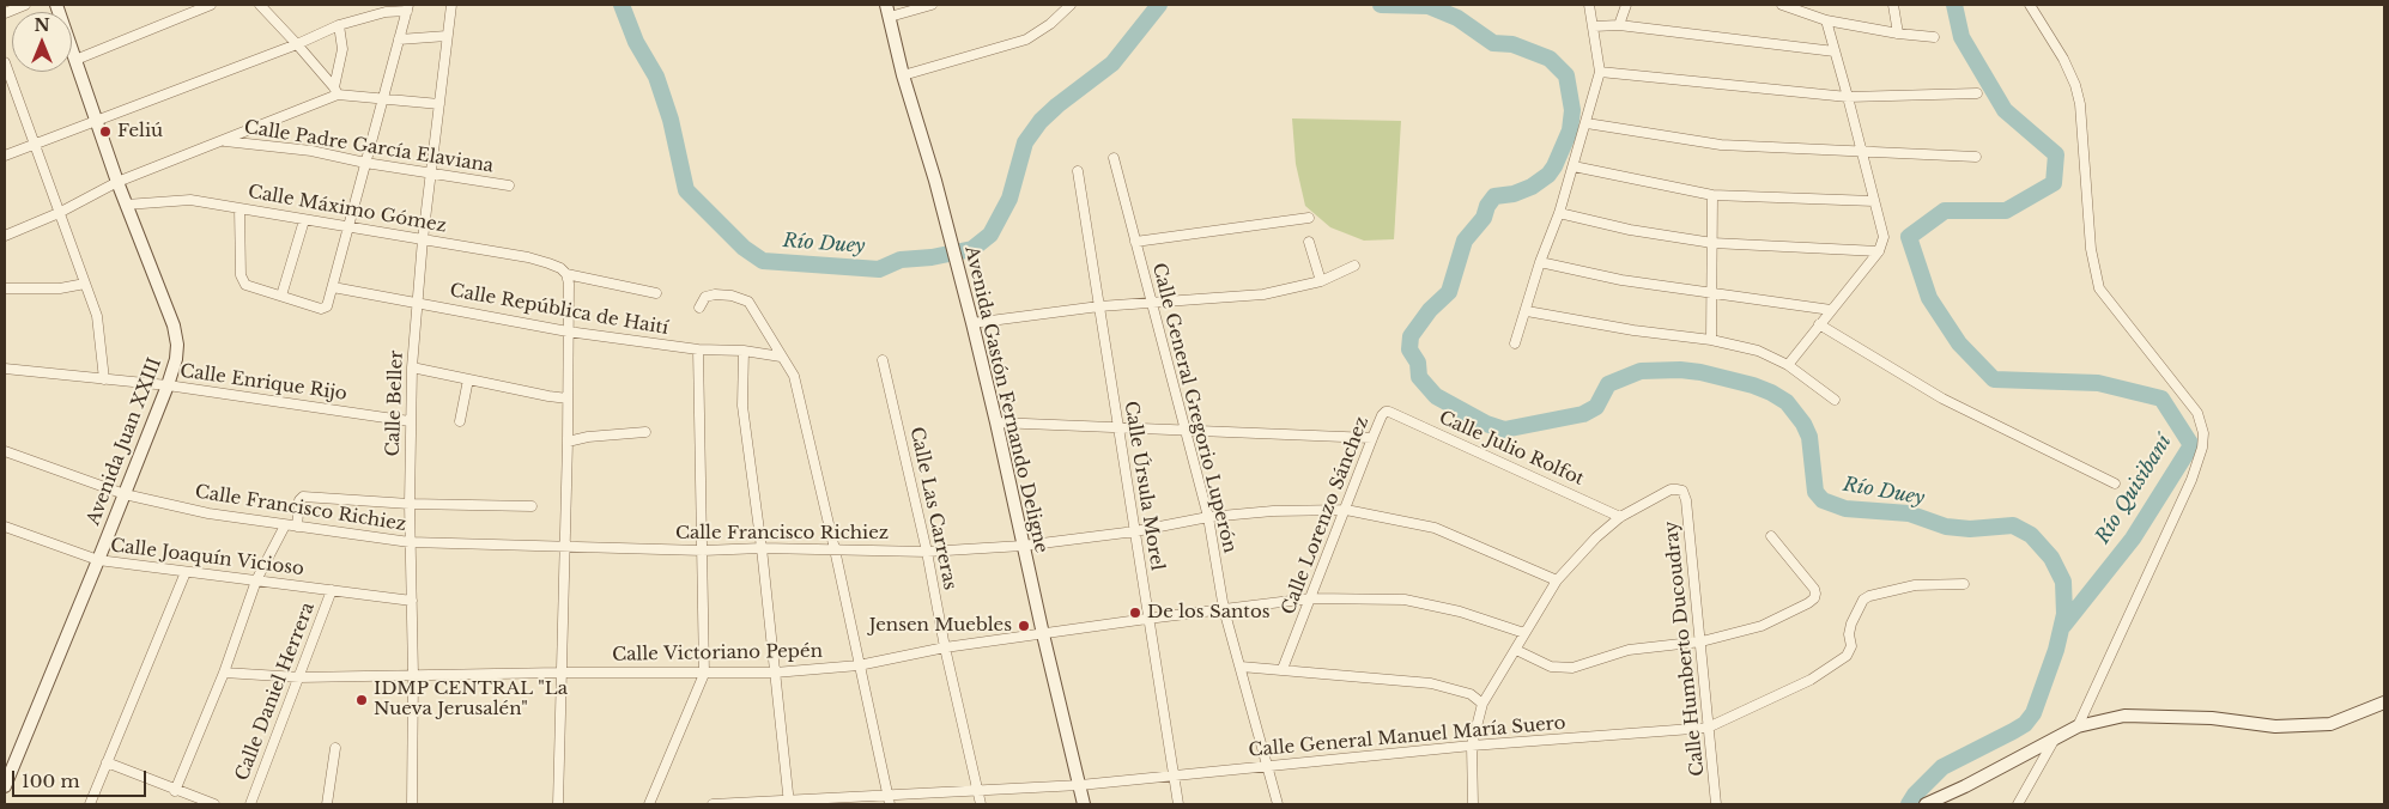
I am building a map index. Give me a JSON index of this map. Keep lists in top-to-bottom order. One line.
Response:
{"streets":{"street":["Calle Padre García Elaviana","Calle Máximo Gómez","Calle República de Haití","Calle Enrique Rijo","Avenida Gastón Fernando Deligne","Calle Beller","Calle General Gregorio Luperón","Avenida Juan XXIII","Calle Julio Rolfot","Calle Úrsula Morel","Calle Francisco Richiez","Calle Las Carreras","Calle Lorenzo Sánchez","Calle Joaquín Vicioso","Calle Humberto Ducoudray","Calle Victoriano Pepén","Calle Daniel Herrera","Calle General Manuel María Suero"]},"crossings":[["Calle Padre García Elaviana","Calle Beller"],["Calle Máximo Gómez","Calle Beller"],["Calle Máximo Gómez","Avenida Juan XXIII"],["Calle República de Haití","Calle Beller"],["Calle Enrique Rijo","Calle Beller"],["Calle Enrique Rijo","Avenida Juan XXIII"],["Avenida Gastón Fernando Deligne","Calle Francisco Richiez"],["Avenida Gastón Fernando Deligne","Calle Victoriano Pepén"],["Avenida Gastón Fernando Deligne","Calle General Manuel María Suero"],["Calle Beller","Calle Francisco Richiez"],["Calle Beller","Calle Joaquín Vicioso"],["Calle Beller","Calle Victoriano Pepén"],["Calle General Gregorio Luperón","Calle Francisco Richiez"],["Calle General Gregorio Luperón","Calle Victoriano Pepén"],["Calle General Gregorio Luperón","Calle General Manuel María Suero"],["Avenida Juan XXIII","Calle Francisco Richiez"],["Avenida Juan XXIII","Calle Joaquín Vicioso"],["Calle Julio Rolfot","Calle Lorenzo Sánchez"],["Calle Julio Rolfot","Calle Humberto Ducoudray"],["Calle Úrsula Morel","Calle Francisco Richiez"],["Calle Úrsula Morel","Calle Victoriano Pepén"],["Calle Úrsula Morel","Calle General Manuel María Suero"],["Calle Francisco Richiez","Calle Las Carreras"],["Calle Francisco Richiez","Calle Lorenzo Sánchez"],["Calle Las Carreras","Calle Victoriano Pepén"],["Calle Las Carreras","Calle General Manuel María Suero"],["Calle Lorenzo Sánchez","Calle Victoriano Pepén"],["Calle Joaquín Vicioso","Calle Daniel Herrera"],["Calle Humberto Ducoudray","Calle General Manuel María Suero"],["Calle Victoriano Pepén","Calle Daniel Herrera"]],"water":["Río Duey","Río Quisibaní"],"places":["Feliú","De los Santos","Jensen Muebles","IDMP CENTRAL \"La Nueva Jerusalén\""],"scale_bar":"100 m","north":"top"}
